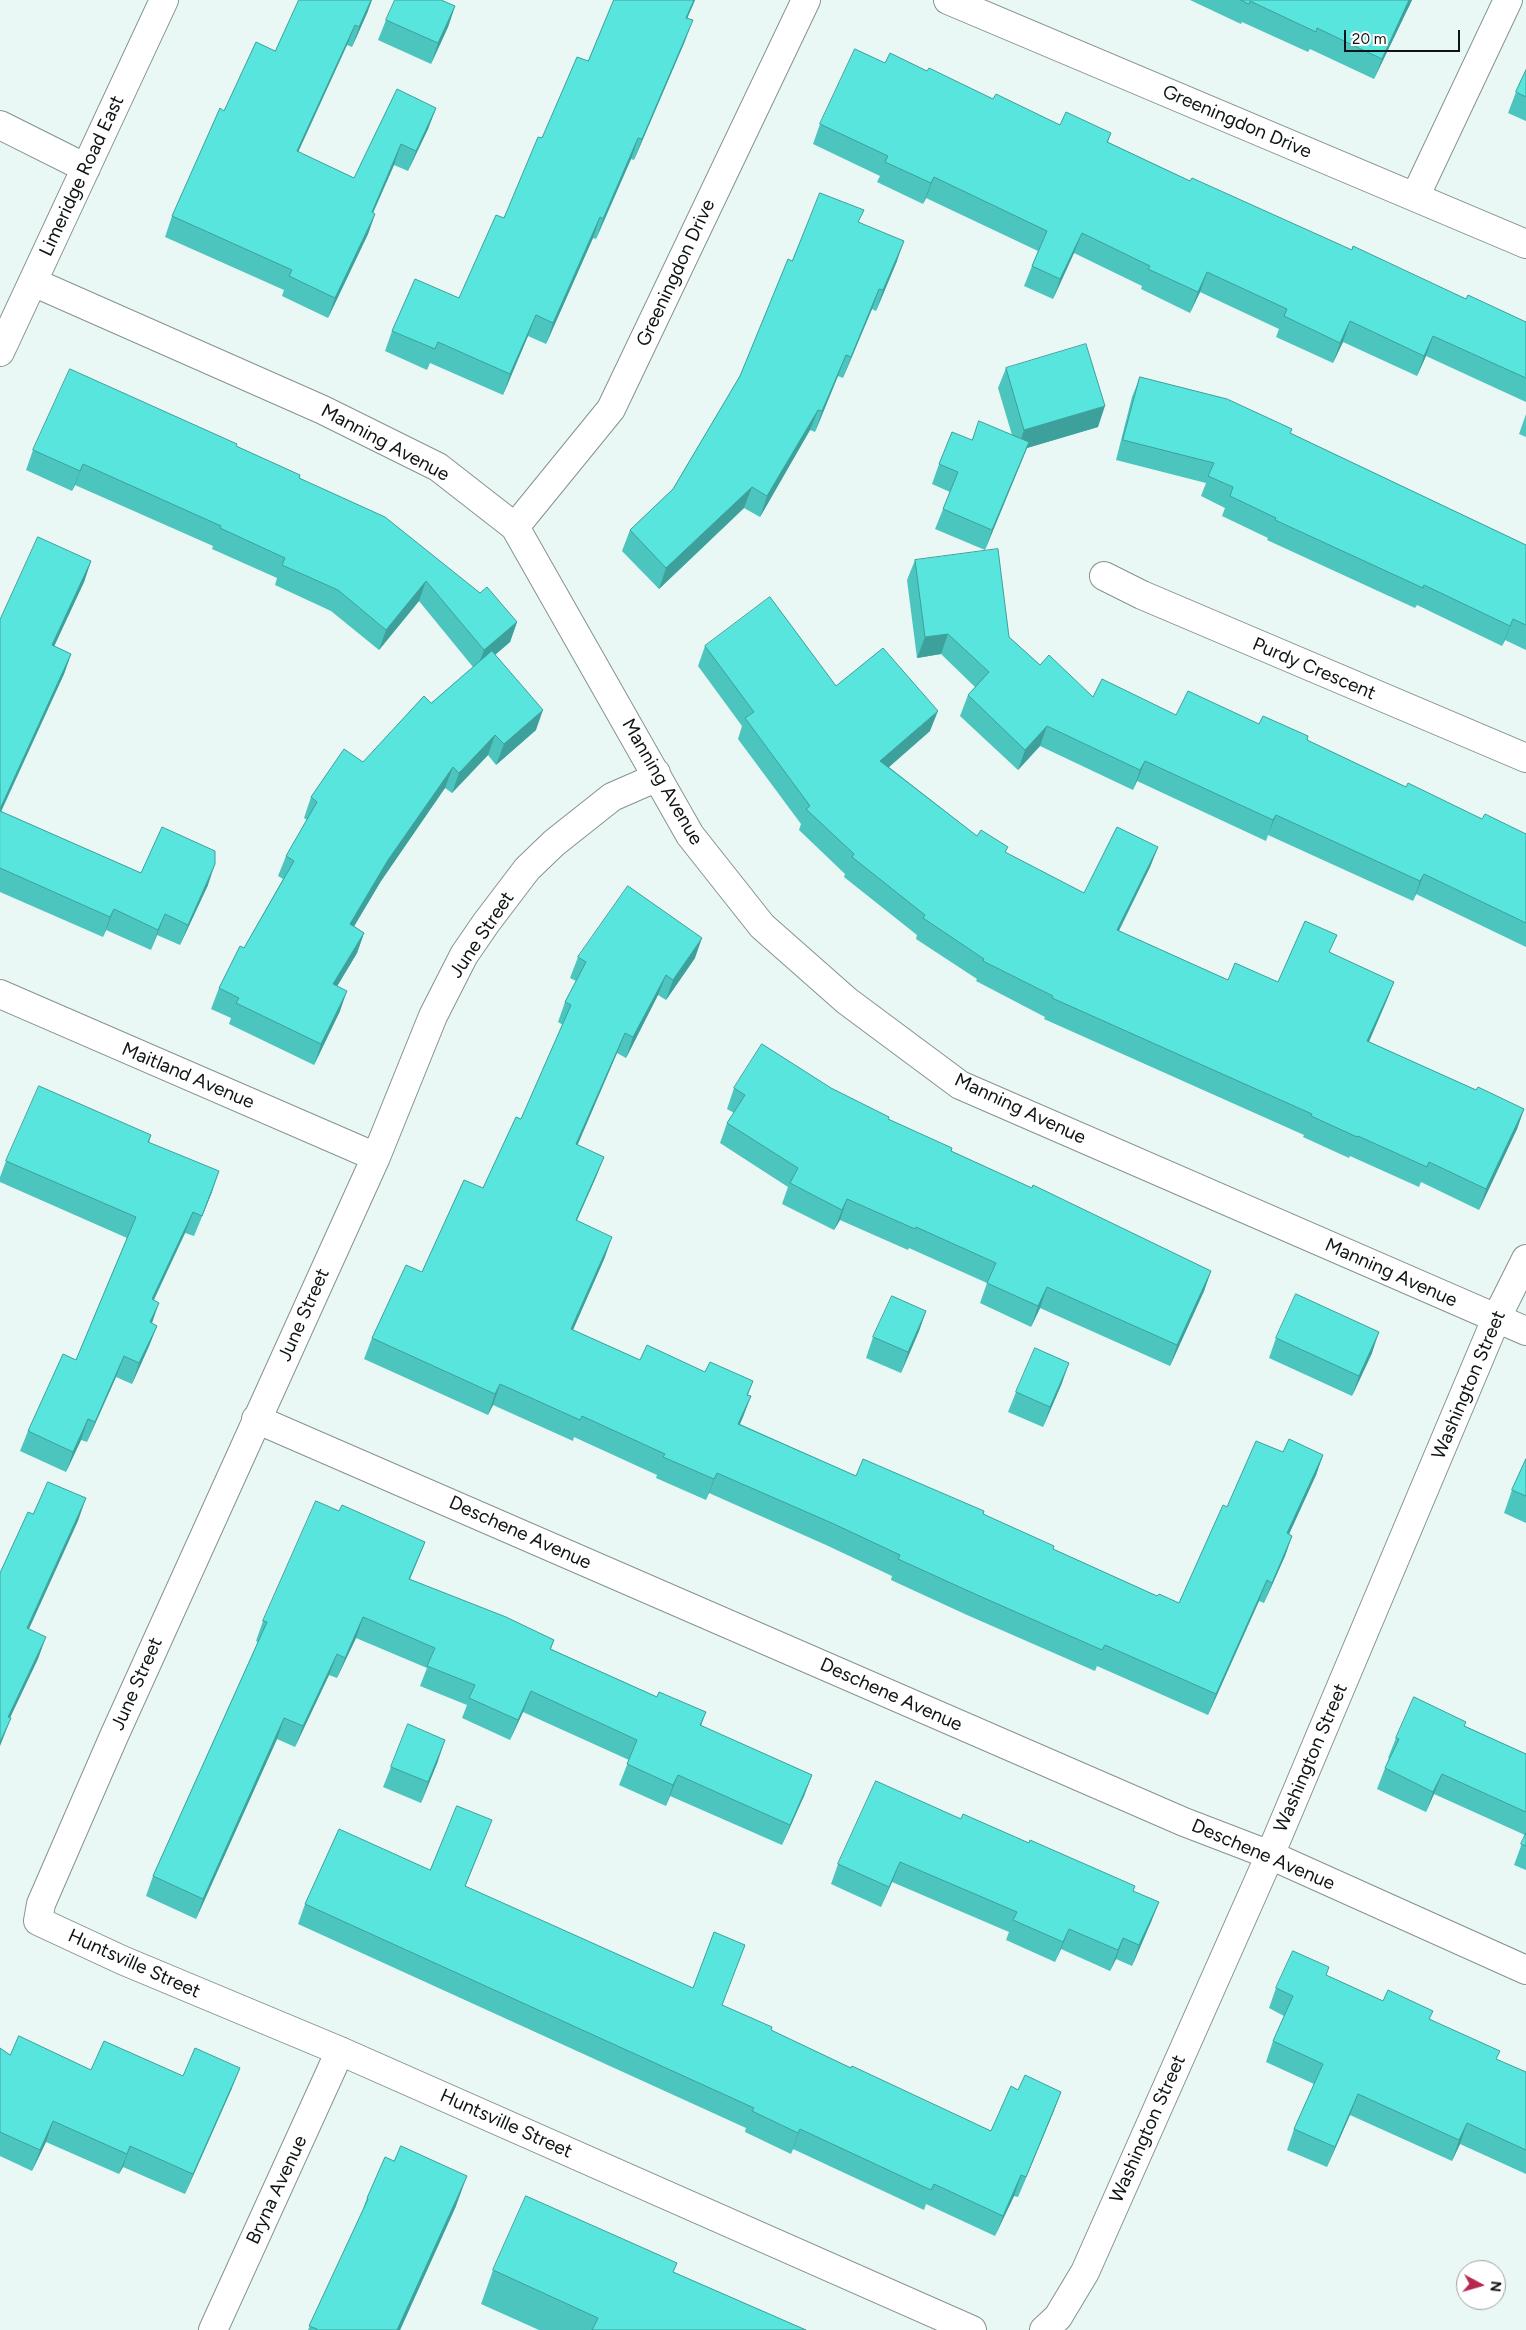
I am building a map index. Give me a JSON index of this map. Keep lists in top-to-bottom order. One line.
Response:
{"streets":{"street":["Greeningdon Drive","Limeridge Road East","Manning Avenue","Purdy Crescent","June Street","Maitland Avenue","Washington Street","Deschene Avenue","Huntsville Street","Bryna Avenue"]},"crossings":[["Greeningdon Drive","Manning Avenue"],["Limeridge Road East","Manning Avenue"],["Manning Avenue","June Street"],["Manning Avenue","Washington Street"],["June Street","Maitland Avenue"],["June Street","Deschene Avenue"],["June Street","Huntsville Street"],["Washington Street","Deschene Avenue"],["Huntsville Street","Bryna Avenue"]],"scale_bar":"20 m","north":"right"}
